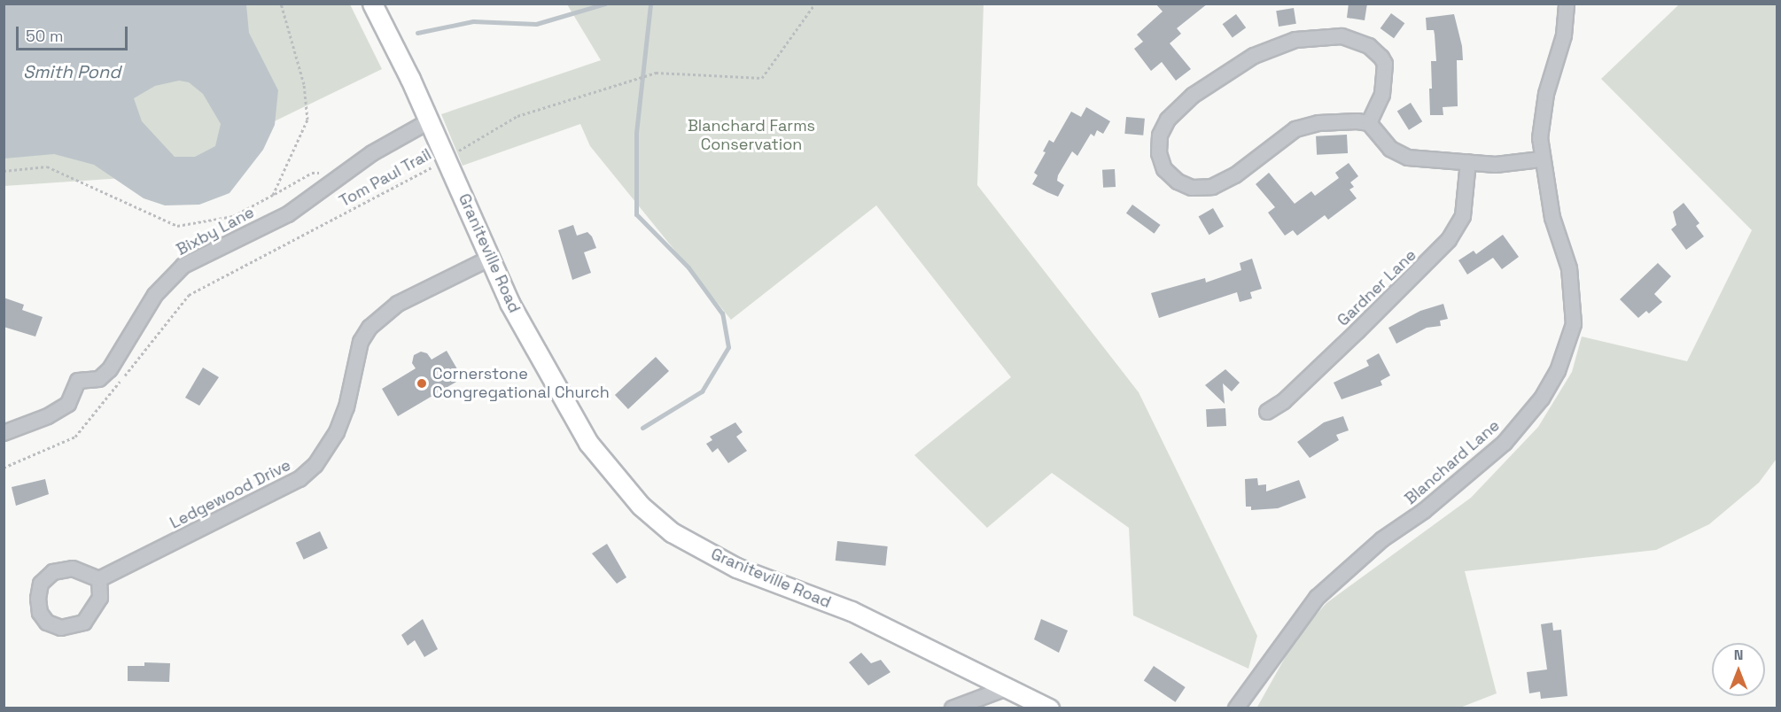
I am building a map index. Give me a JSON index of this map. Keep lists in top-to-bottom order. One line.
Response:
{"streets":{"main road":["Graniteville Road"],"street":["Bixby Lane","Gardner Lane","Blanchard Lane","Ledgewood Drive"],"path":["Tom Paul Trail"]},"crossings":[["Tom Paul Trail","Graniteville Road"],["Bixby Lane","Graniteville Road"],["Graniteville Road","Ledgewood Drive"]],"water":["Smith Pond"],"parks":["Blanchard Farms Conservation"],"places":["Cornerstone Congregational Church"],"scale_bar":"50 m","north":"top"}
